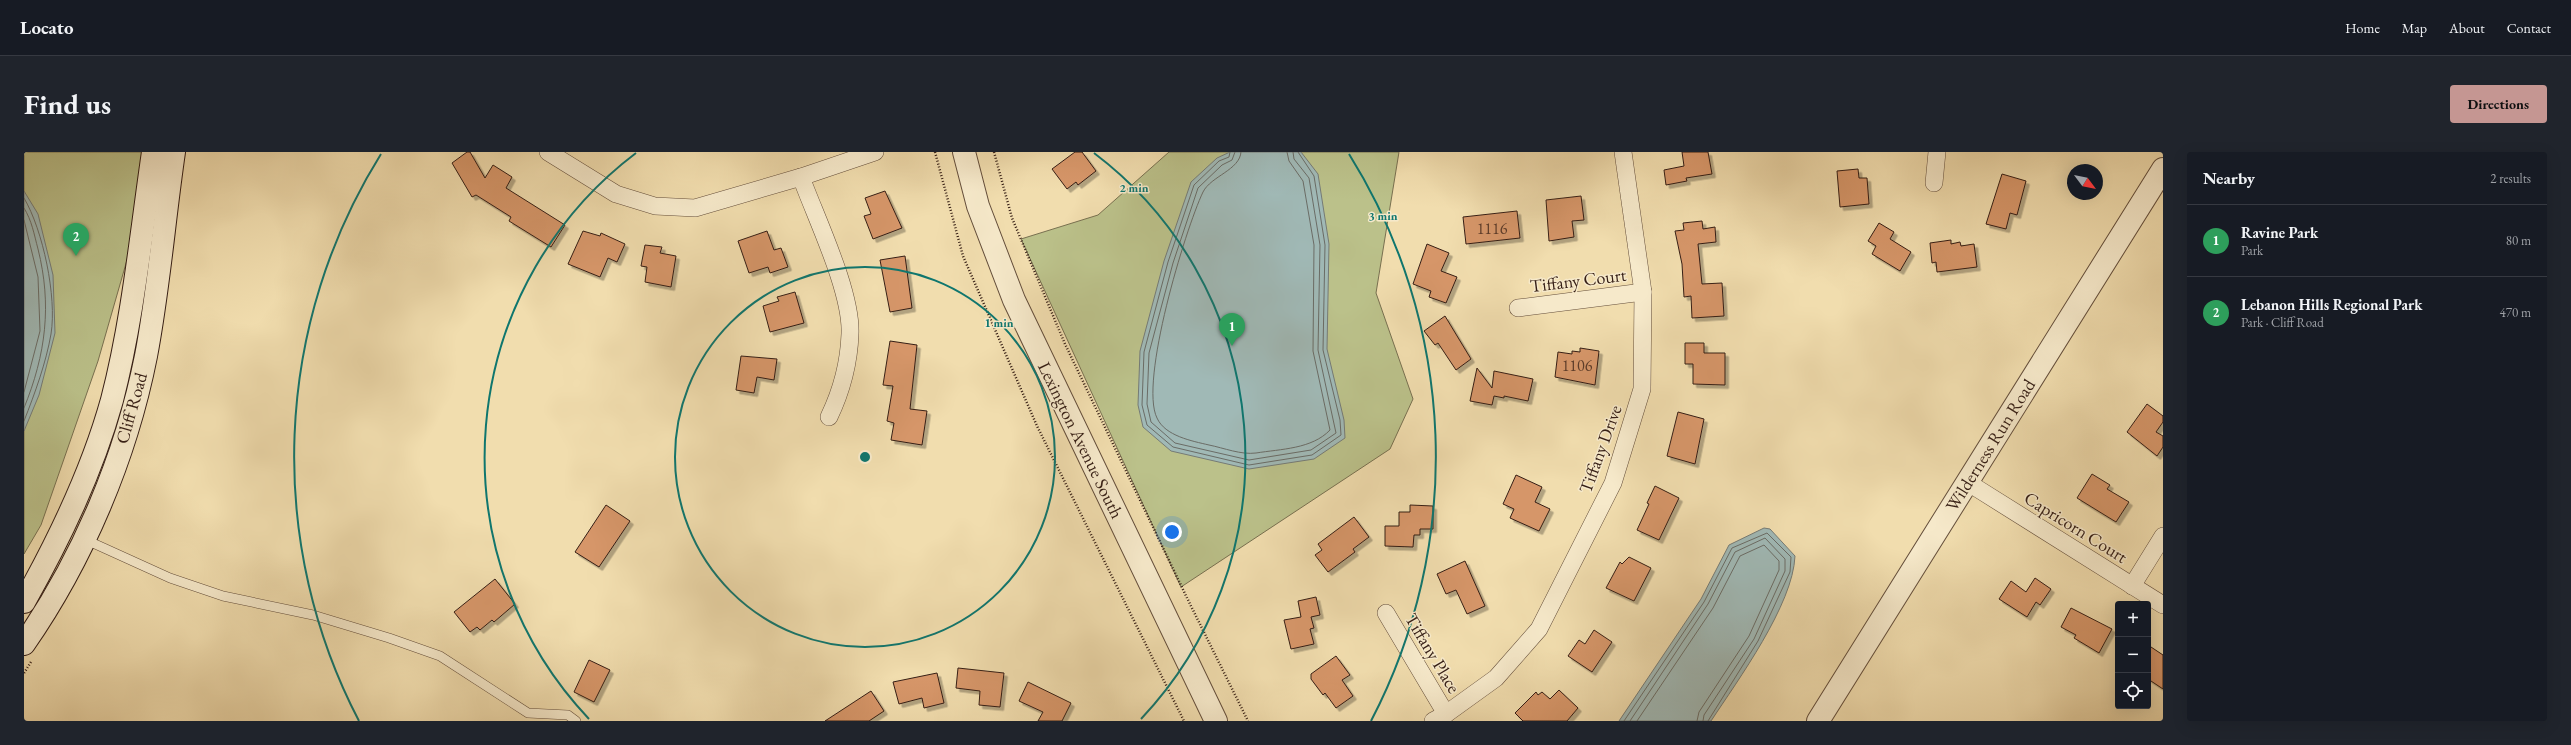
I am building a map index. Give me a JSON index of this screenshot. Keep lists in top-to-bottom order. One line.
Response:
{"streets":{"street":["Tiffany Court","Cliff Road","Lexington Avenue South","Wilderness Run Road","Tiffany Drive","Capricorn Court","Tiffany Place"]},"crossings":[["Tiffany Court","Tiffany Drive"],["Wilderness Run Road","Capricorn Court"],["Tiffany Drive","Tiffany Place"]],"house_numbers":["1116","1106"],"north":"bottom right","page":{"header":"Locato","nav":["Home","Map","About","Contact"],"buttons":"Directions","title":"Find us","heading":["Nearby","2 results"],"list":[{"mark":"1","name":"Ravine Park","note":"Park","value":"80 m"},{"mark":"2","name":"Lebanon Hills Regional Park","note":"Park · Cliff Road","value":"470 m"}],"pins":["2","1"],"map_buttons":["+","−"]},"rings":["2 min","3 min","1 min"]}
